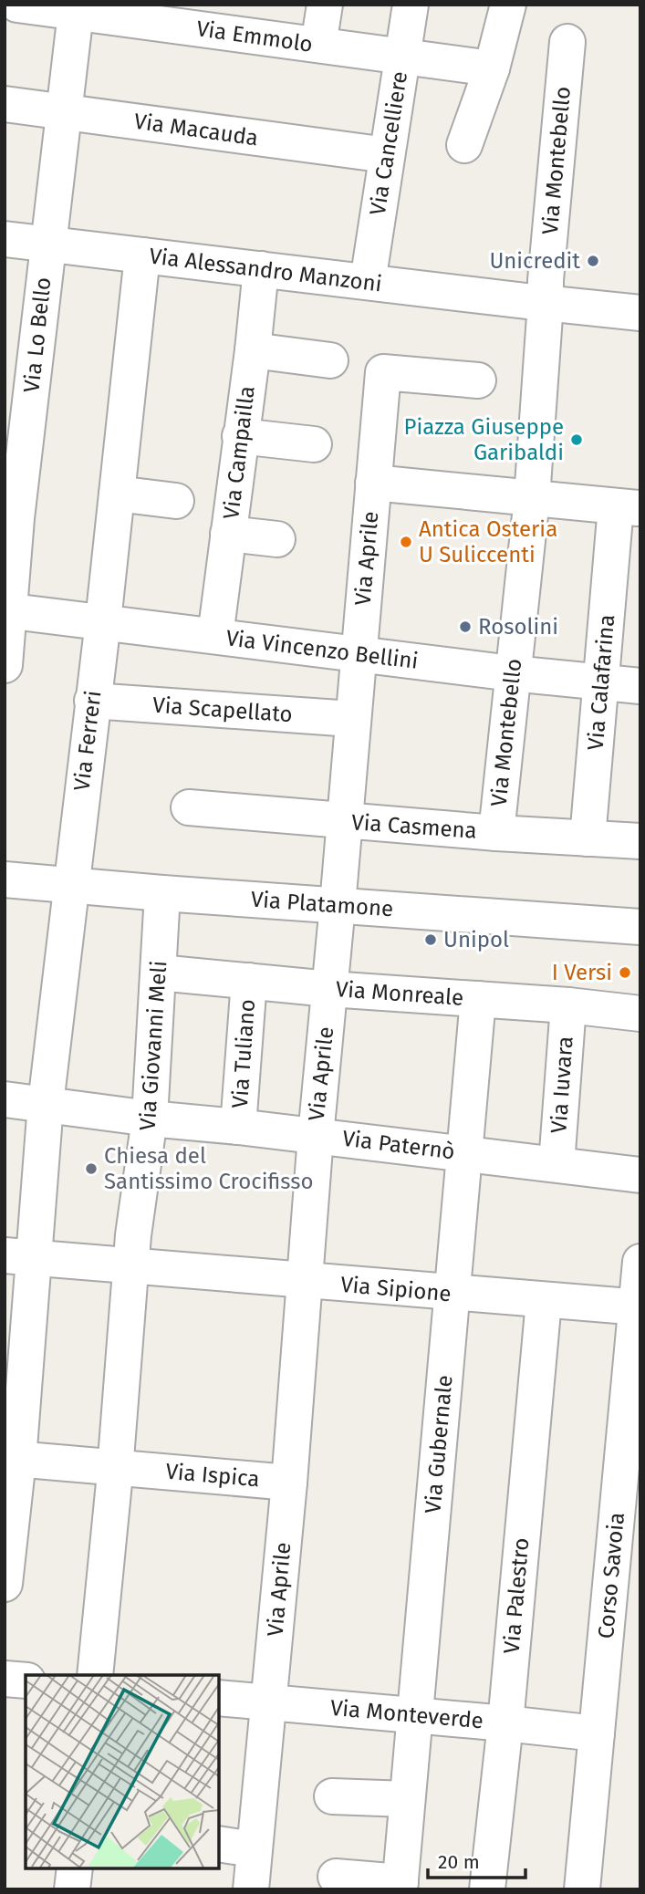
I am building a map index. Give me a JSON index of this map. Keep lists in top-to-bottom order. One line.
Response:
{"streets":{"street":["Via Emmolo","Via Macauda","Via Cancelliere","Via Montebello","Via Alessandro Manzoni","Via Lo Bello","Via Campailla","Via Aprile","Via Vincenzo Bellini","Via Calafarina","Via Scapellato","Via Ferreri","Via Casmena","Via Platamone","Via Monreale","Via Giovanni Meli","Via Tuliano","Via Iuvara","Via Paternò","Via Sipione","Via Gubernale","Via Ispica","Corso Savoia","Via Palestro","Via Monteverde"]},"crossings":[["Via Emmolo","Via Cancelliere"],["Via Emmolo","Via Lo Bello"],["Via Macauda","Via Cancelliere"],["Via Macauda","Via Lo Bello"],["Via Cancelliere","Via Alessandro Manzoni"],["Via Montebello","Via Alessandro Manzoni"],["Via Montebello","Via Vincenzo Bellini"],["Via Montebello","Via Casmena"],["Via Alessandro Manzoni","Via Lo Bello"],["Via Alessandro Manzoni","Via Campailla"],["Via Alessandro Manzoni","Via Ferreri"],["Via Lo Bello","Via Vincenzo Bellini"],["Via Campailla","Via Vincenzo Bellini"],["Via Aprile","Via Vincenzo Bellini"],["Via Aprile","Via Scapellato"],["Via Aprile","Via Casmena"],["Via Aprile","Via Platamone"],["Via Aprile","Via Monreale"],["Via Aprile","Via Paternò"],["Via Aprile","Via Sipione"],["Via Aprile","Via Ispica"],["Via Aprile","Via Monteverde"],["Via Vincenzo Bellini","Via Calafarina"],["Via Vincenzo Bellini","Via Ferreri"],["Via Calafarina","Via Casmena"],["Via Scapellato","Via Ferreri"],["Via Ferreri","Via Platamone"],["Via Ferreri","Via Paternò"],["Via Ferreri","Via Sipione"],["Via Ferreri","Via Ispica"],["Via Platamone","Via Giovanni Meli"],["Via Monreale","Via Giovanni Meli"],["Via Monreale","Via Tuliano"],["Via Monreale","Via Iuvara"],["Via Monreale","Via Gubernale"],["Via Giovanni Meli","Via Paternò"],["Via Giovanni Meli","Via Sipione"],["Via Giovanni Meli","Via Ispica"],["Via Tuliano","Via Paternò"],["Via Iuvara","Via Paternò"],["Via Paternò","Via Gubernale"],["Via Sipione","Via Gubernale"],["Via Sipione","Corso Savoia"],["Via Sipione","Via Palestro"],["Via Gubernale","Via Monteverde"],["Corso Savoia","Via Monteverde"],["Via Palestro","Via Monteverde"]],"places":["Unicredit","Piazza Giuseppe Garibaldi","Antica Osteria U Suliccenti","Rosolini","Unipol","I Versi","Chiesa del Santissimo Crocifisso"],"scale_bar":"20 m"}
